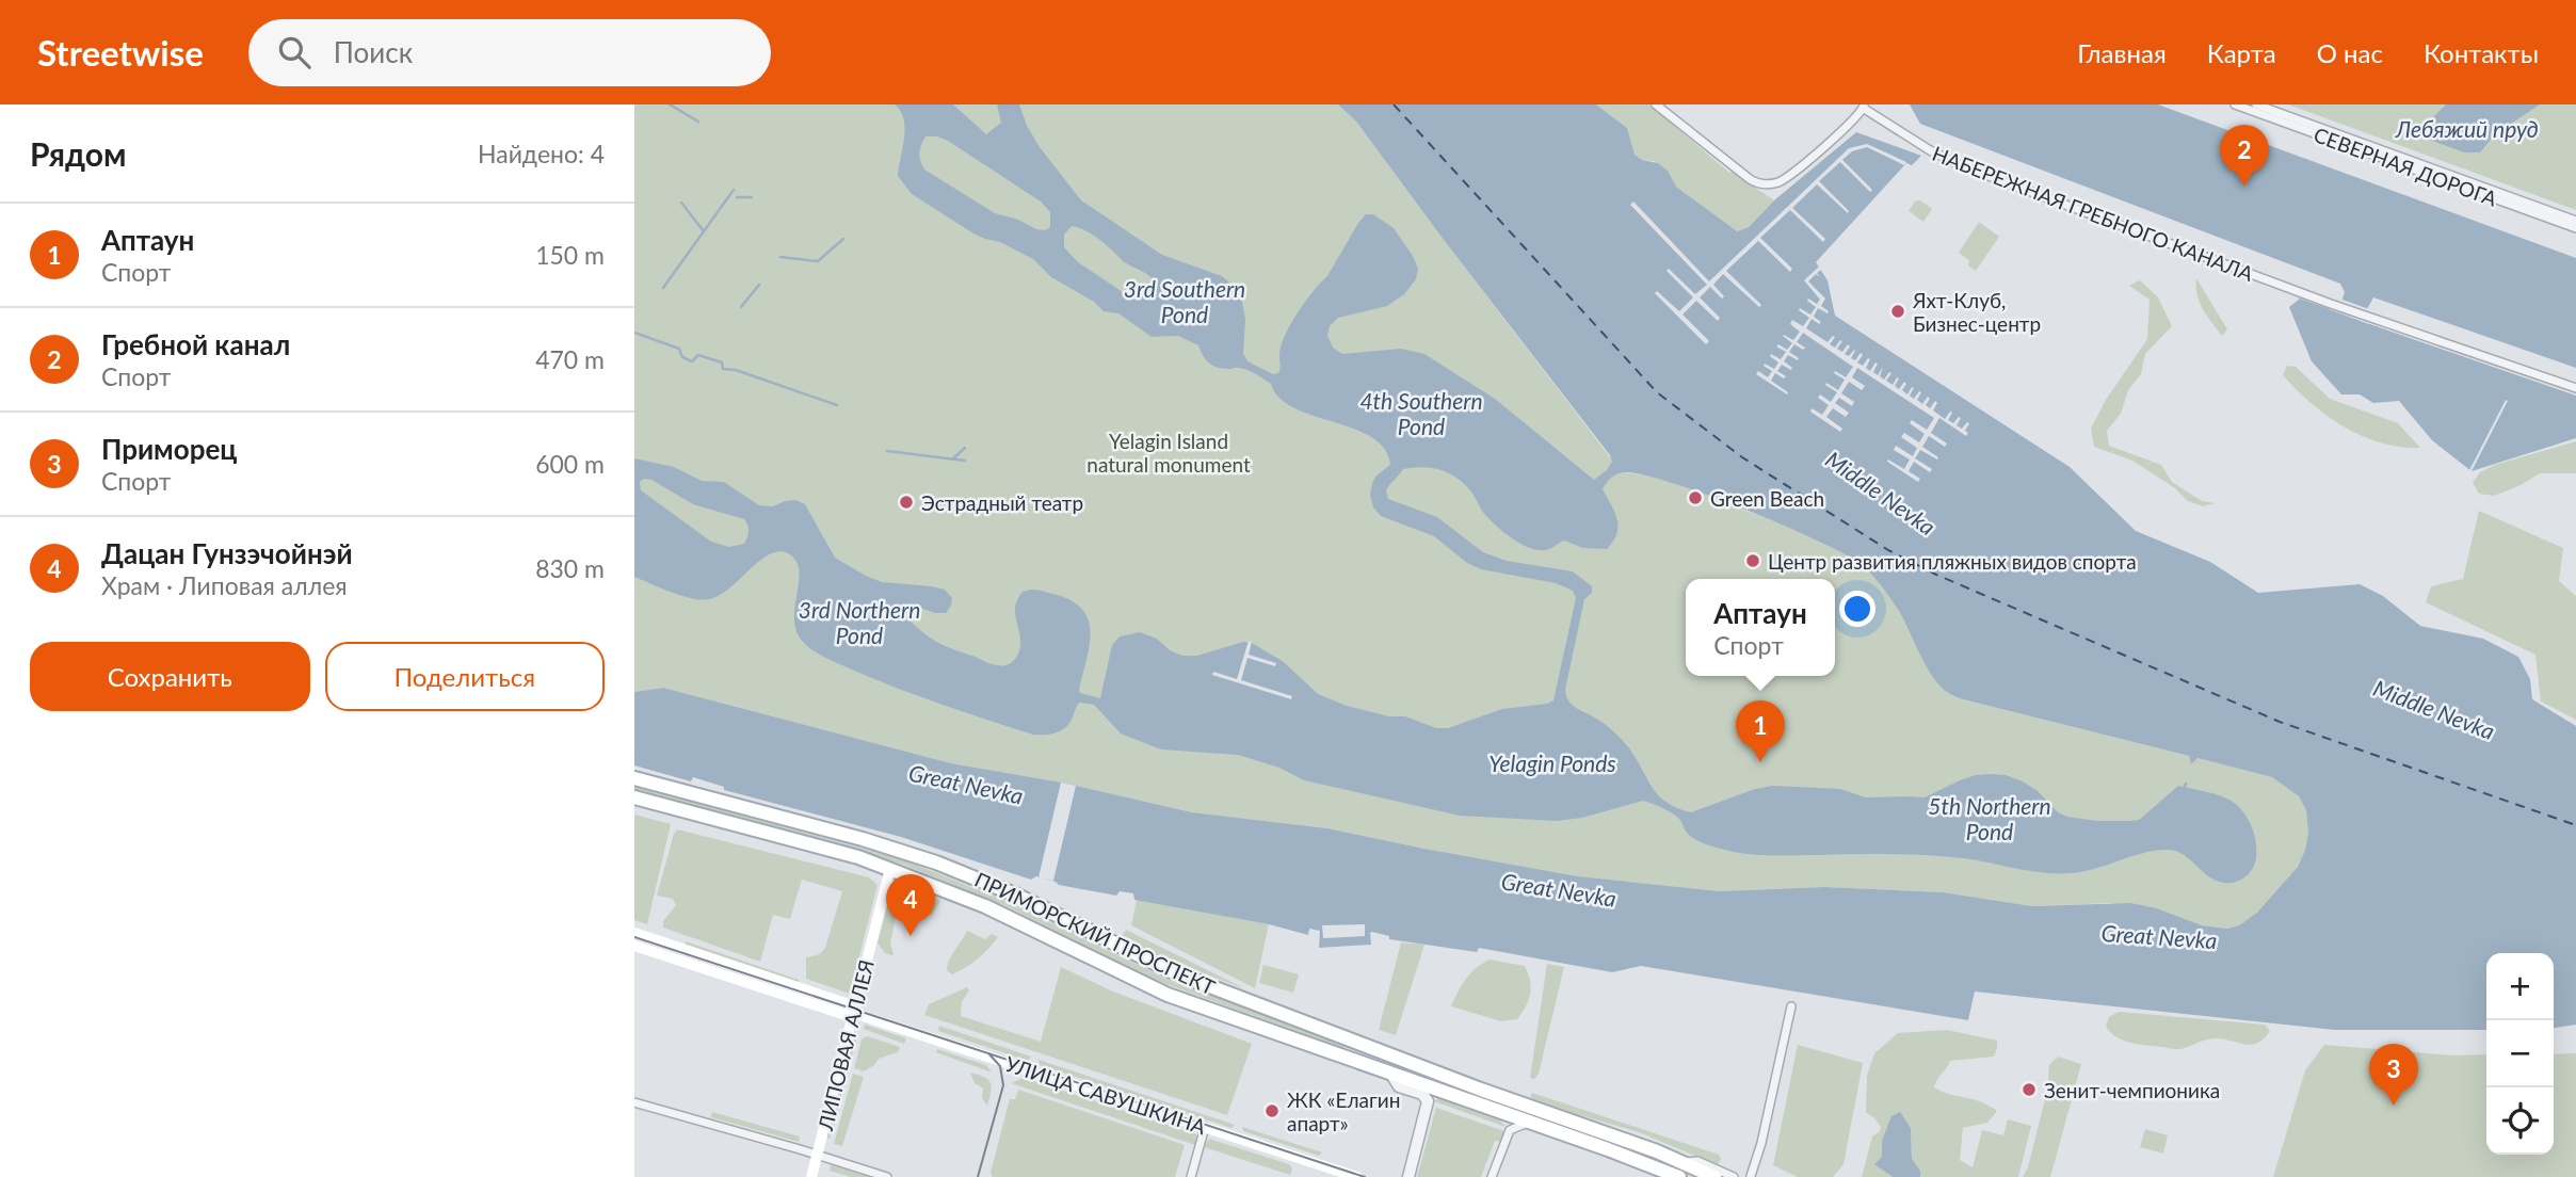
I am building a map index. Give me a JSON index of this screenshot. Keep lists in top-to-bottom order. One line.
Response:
{"streets":{"main road":["ПРИМОРСКИЙ ПРОСПЕКТ","ЛИПОВАЯ АЛЛЕЯ","УЛИЦА САВУШКИНА"],"street":["СЕВЕРНАЯ ДОРОГА","НАБЕРЕЖНАЯ ГРЕБНОГО КАНАЛА"]},"crossings":[["ПРИМОРСКИЙ ПРОСПЕКТ","ЛИПОВАЯ АЛЛЕЯ"],["ЛИПОВАЯ АЛЛЕЯ","УЛИЦА САВУШКИНА"]],"water":["Лебяжий пруд","3rd Southern Pond","4th Southern Pond","Middle Nevka","3rd Northern Pond","Yelagin Ponds","Great Nevka","5th Northern Pond"],"parks":["Yelagin Island natural monument"],"places":["Яхт-Клуб, Бизнес-центр","Green Beach","Эстрадный театр","Центр развития пляжных видов спорта","Зенит-чемпионика","ЖК «Елагин апарт»"],"page":{"header":"Streetwise","search":"Поиск","nav":["Главная","Карта","О нас","Контакты"],"heading":["Рядом","Найдено: 4"],"pins":["2","1","4","3"],"list":[{"mark":"1","name":"Аптаун","note":"Спорт","value":"150 m"},{"mark":"2","name":"Гребной канал","note":"Спорт","value":"470 m"},{"mark":"3","name":"Приморец","note":"Спорт","value":"600 m"},{"mark":"4","name":"Дацан Гунзэчойнэй","note":"Храм · Липовая аллея","value":"830 m"}],"popup":["Аптаун","Спорт"],"buttons":["Сохранить","Поделиться"],"map_buttons":["+","−"]}}
